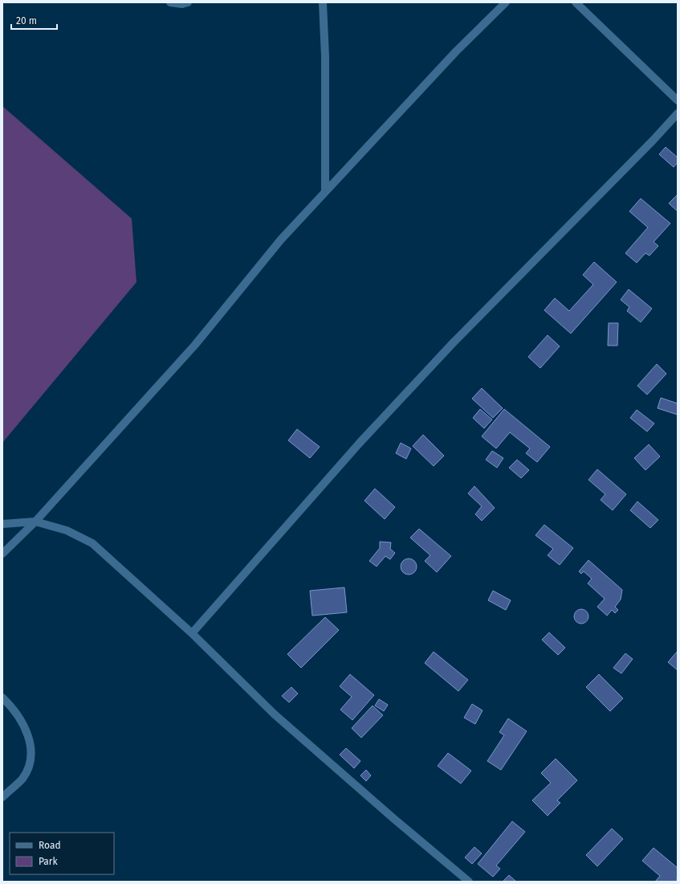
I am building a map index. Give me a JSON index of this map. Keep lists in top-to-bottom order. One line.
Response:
{"legend":["Road","Park"],"scale_bar":"20 m"}
